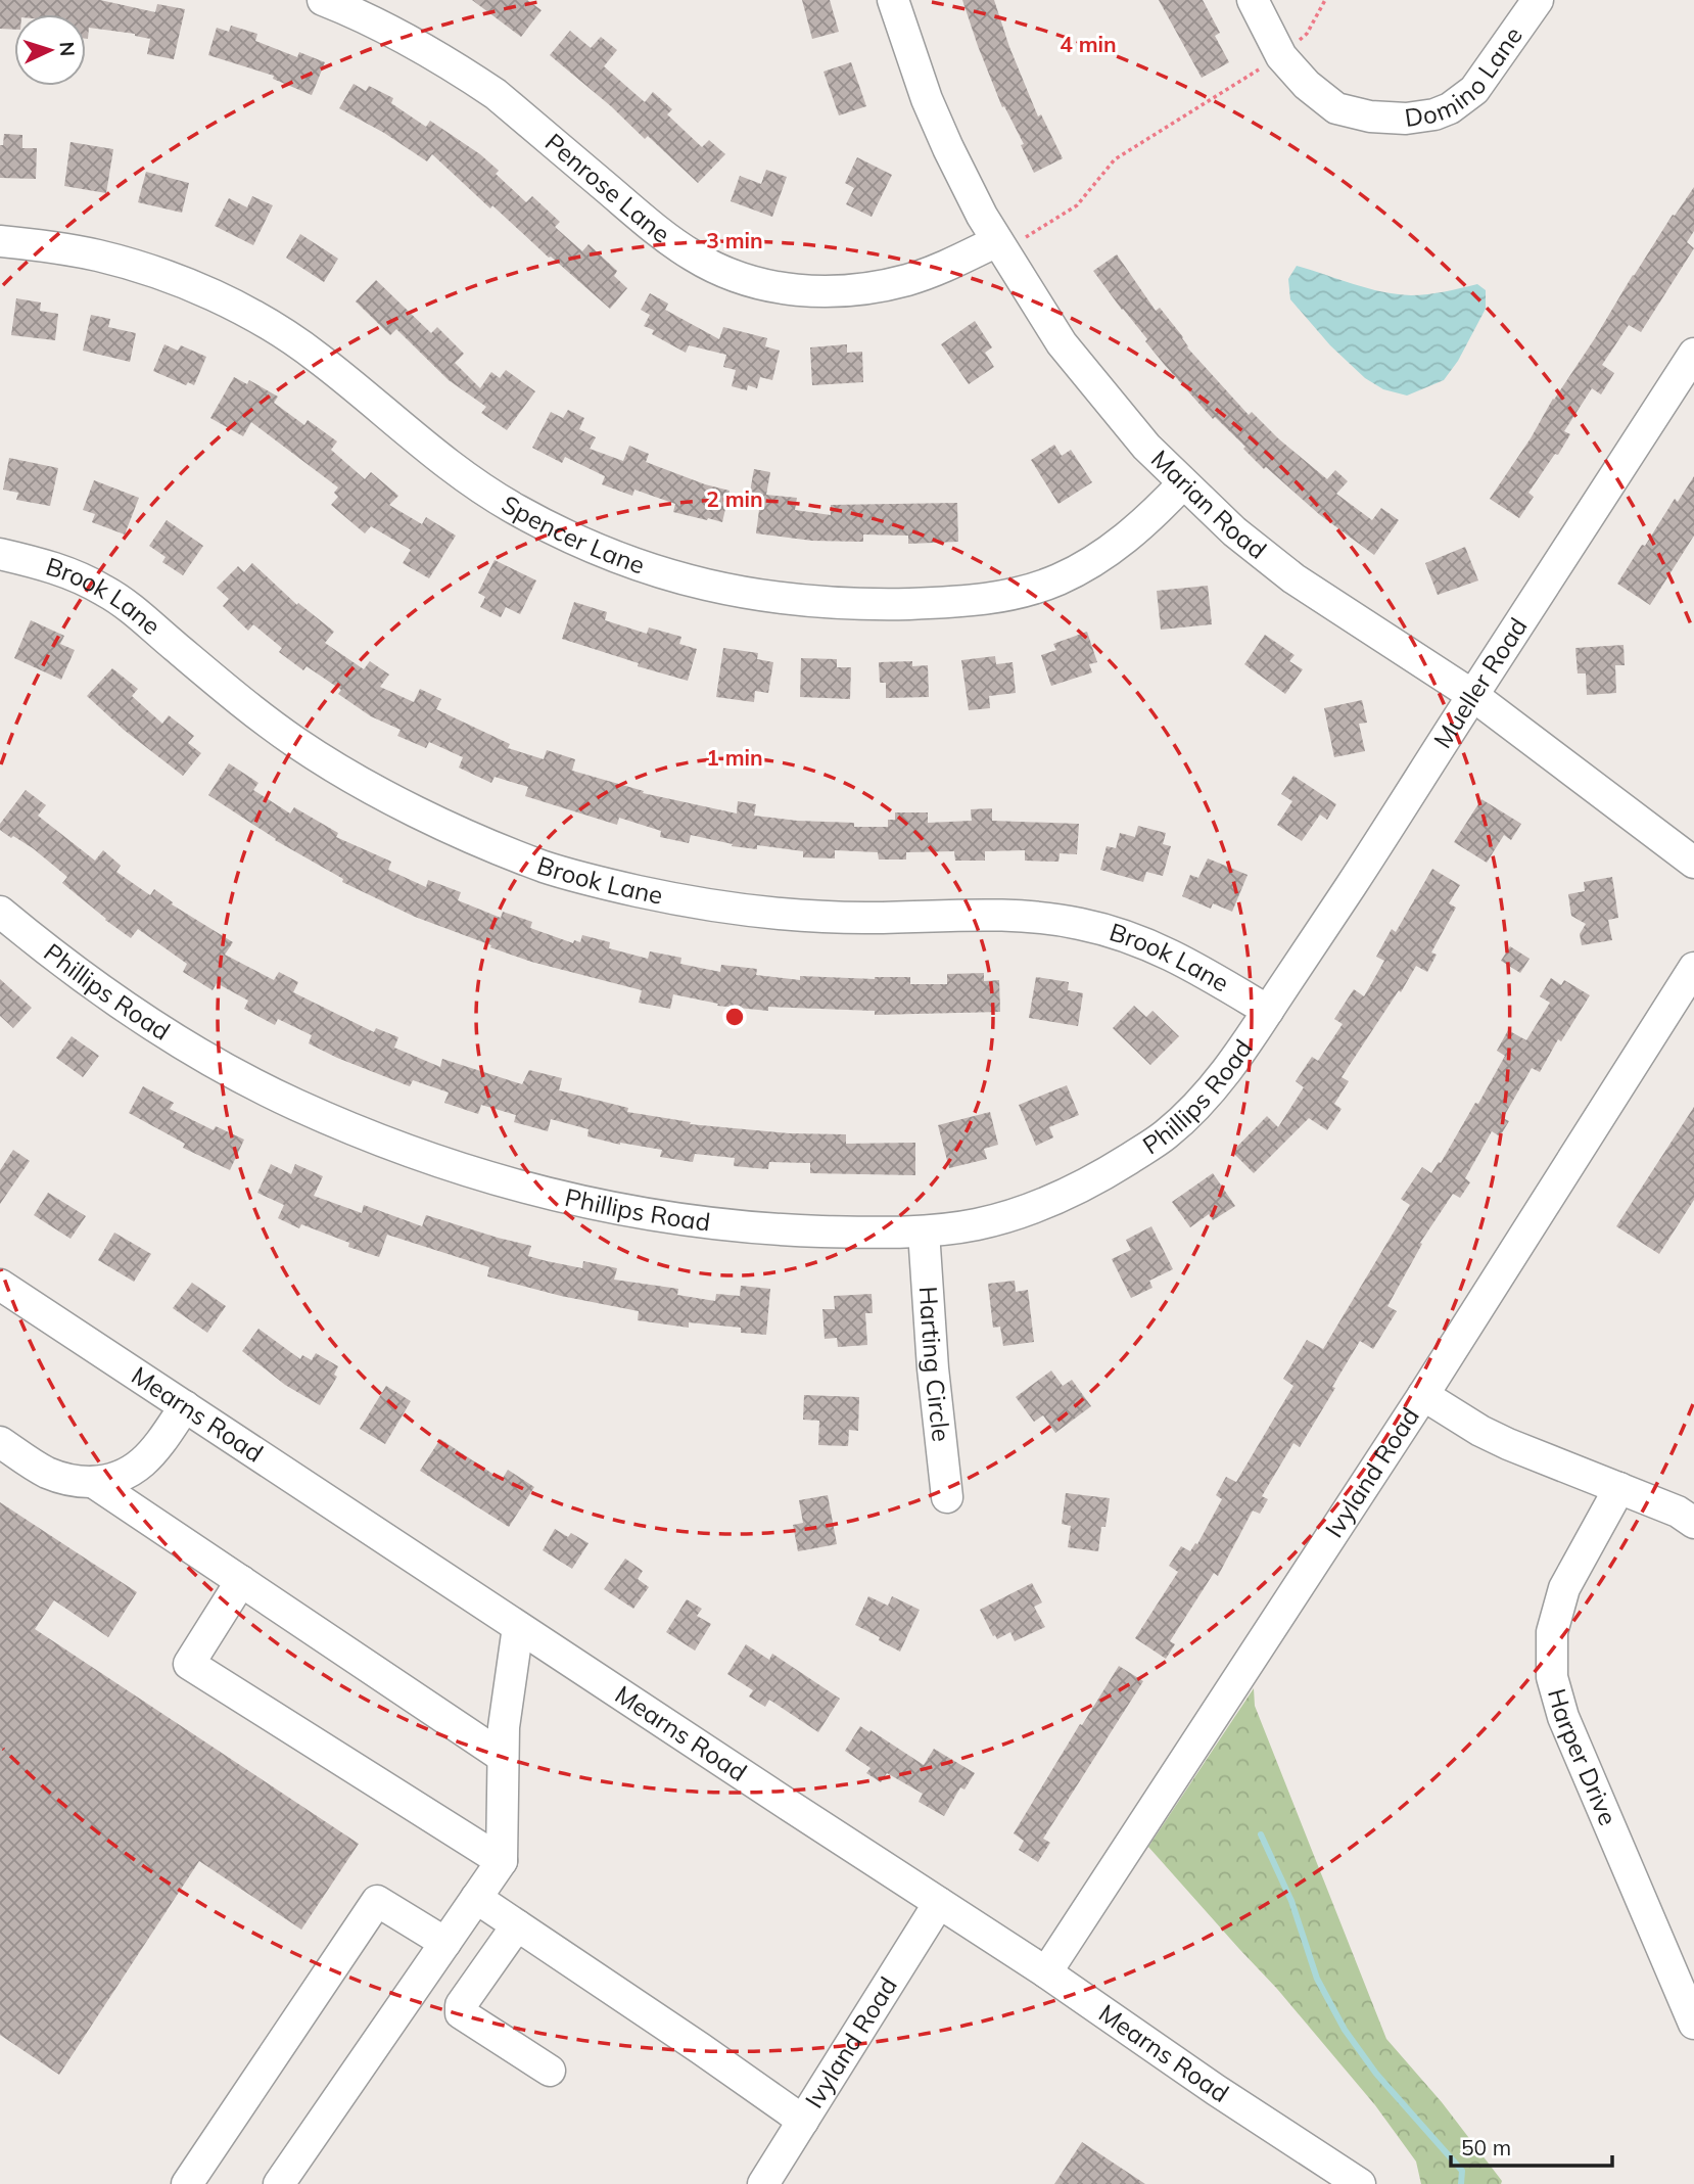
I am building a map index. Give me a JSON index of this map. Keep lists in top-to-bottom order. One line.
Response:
{"streets":{"street":["Domino Lane","Penrose Lane","Marian Road","Spencer Lane","Brook Lane","Mueller Road","Phillips Road","Harting Circle","Mearns Road","Ivyland Road","Harper Drive"]},"crossings":[["Penrose Lane","Marian Road"],["Marian Road","Spencer Lane"],["Marian Road","Mueller Road"],["Brook Lane","Mueller Road"],["Brook Lane","Phillips Road"],["Mueller Road","Phillips Road"],["Phillips Road","Harting Circle"],["Mearns Road","Ivyland Road"]],"scale_bar":"50 m","north":"right","rings":["4 min","3 min","2 min","1 min"]}
